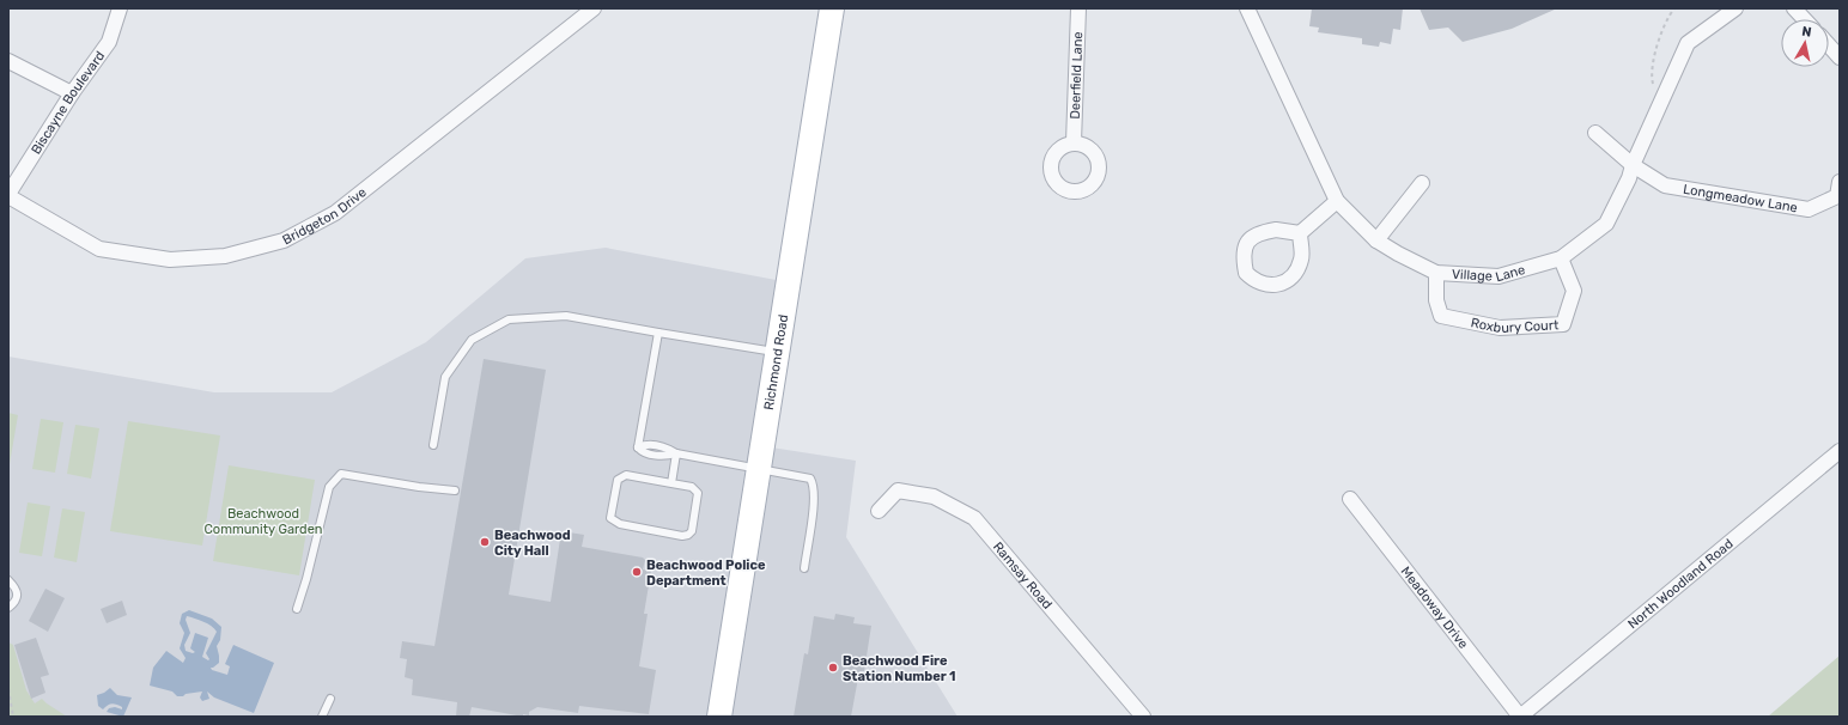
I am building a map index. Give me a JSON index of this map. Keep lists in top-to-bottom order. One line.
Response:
{"streets":{"main road":["Richmond Road"],"street":["Deerfield Lane","Biscayne Boulevard","Longmeadow Lane","Bridgeton Drive","Village Lane","Roxbury Court","Ramsay Road","North Woodland Road","Meadoway Drive"]},"crossings":[["Biscayne Boulevard","Bridgeton Drive"],["Longmeadow Lane","Village Lane"],["Village Lane","Roxbury Court"],["North Woodland Road","Meadoway Drive"]],"parks":["Beachwood Community Garden"],"places":["Beachwood City Hall","Beachwood Police Department","Beachwood Fire Station Number 1"],"north":"top"}
